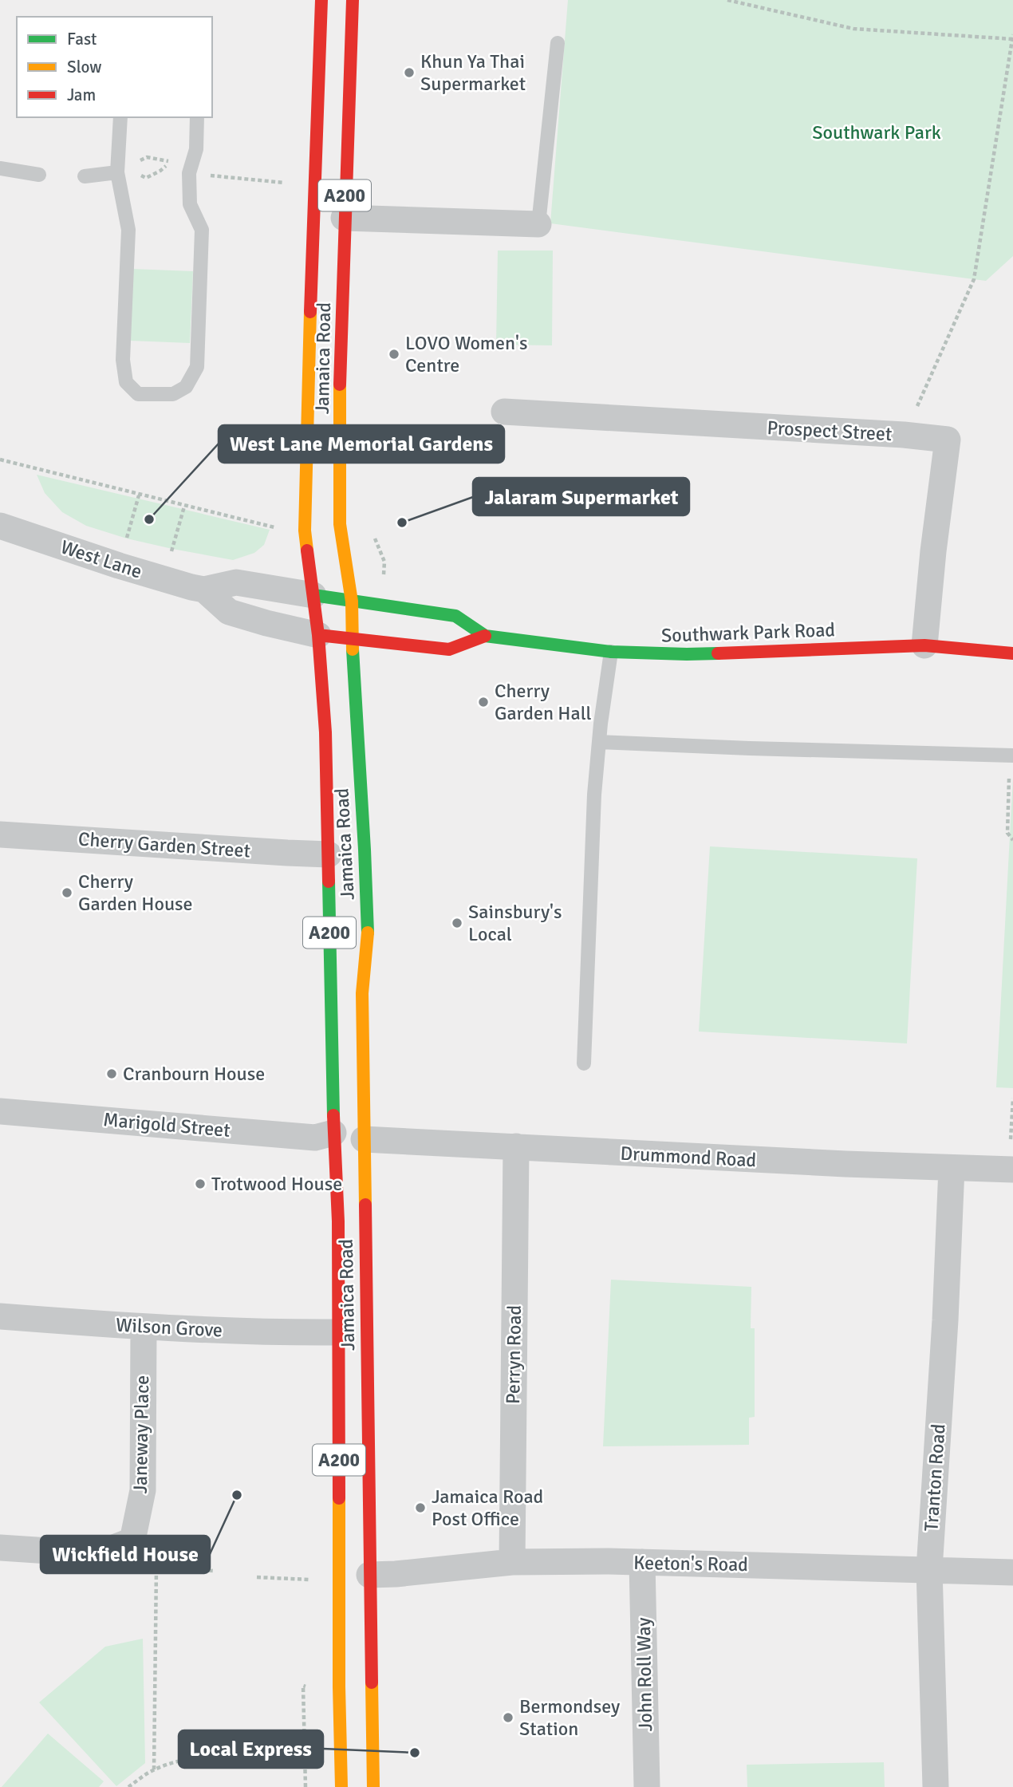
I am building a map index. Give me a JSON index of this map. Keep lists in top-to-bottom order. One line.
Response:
{"streets":{"main road":["A200","Jamaica Road","Southwark Park Road"],"street":["Prospect Street","West Lane","Cherry Garden Street","Marigold Street","Drummond Road","Wilson Grove","Perryn Road","Janeway Place","Tranton Road","Keeton's Road","John Roll Way"]},"crossings":[["Jamaica Road","West Lane"],["Jamaica Road","Southwark Park Road"],["Jamaica Road","Cherry Garden Street"],["Jamaica Road","Marigold Street"],["Jamaica Road","Drummond Road"],["Jamaica Road","Wilson Grove"],["Jamaica Road","Keeton's Road"],["Prospect Street","Southwark Park Road"],["West Lane","Southwark Park Road"],["Drummond Road","Perryn Road"],["Drummond Road","Tranton Road"],["Wilson Grove","Janeway Place"],["Perryn Road","Keeton's Road"],["Tranton Road","Keeton's Road"],["Keeton's Road","John Roll Way"]],"parks":["Southwark Park"],"places":["Khun Ya Thai Supermarket","LOVO Women's Centre","West Lane Memorial Gardens","Jalaram Supermarket","Cherry Garden Hall","Cherry Garden House","Sainsbury's Local","Cranbourn House","Trotwood House","Wickfield House","Jamaica Road Post Office","Bermondsey Station","Local Express"],"legend":["Fast","Slow","Jam"]}
